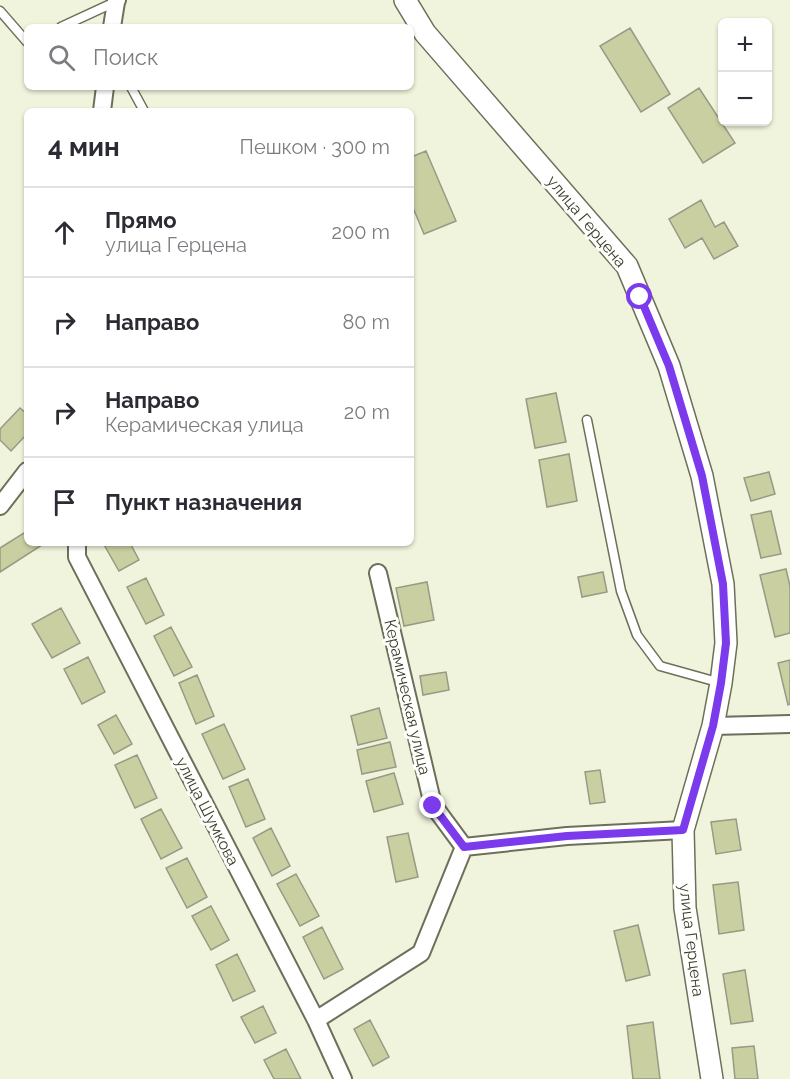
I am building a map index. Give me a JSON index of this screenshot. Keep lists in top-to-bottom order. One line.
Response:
{"streets":{"street":["улица Герцена","Керамическая улица","улица Шумкова"]},"page":{"map_buttons":["+","−"],"search":"Поиск","heading":["4 мин","Пешком · 300 m"],"list":[["Прямо","улица Герцена","200 m"],["Направо","80 m"],["Направо","Керамическая улица","20 m"],"Пункт назначения"]}}
